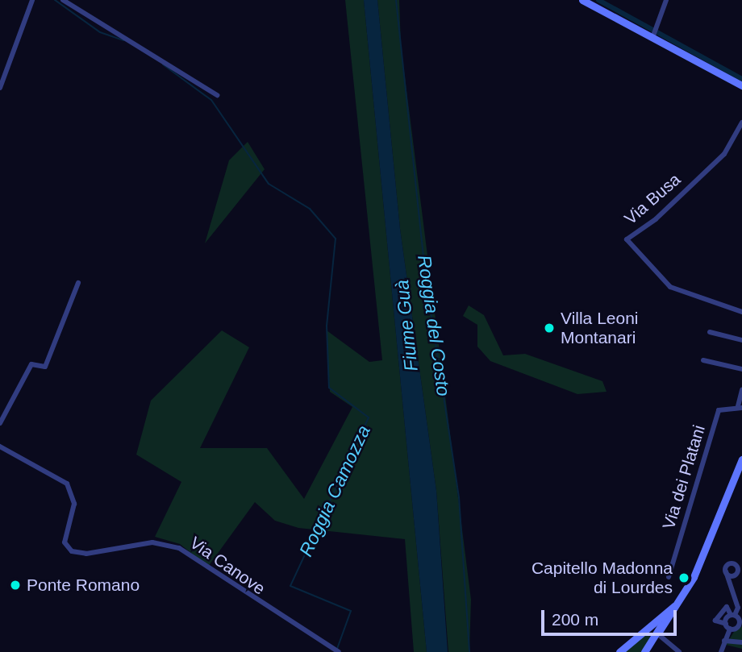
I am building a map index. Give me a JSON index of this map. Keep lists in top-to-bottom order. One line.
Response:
{"streets":{"street":["Via Busa","Via dei Platani","Via Canove"]},"water":["Fiume Guà","Roggia del Costo","Roggia Camozza"],"places":["Villa Leoni Montanari","Capitello Madonna di Lourdes","Ponte Romano"],"scale_bar":"200 m"}
